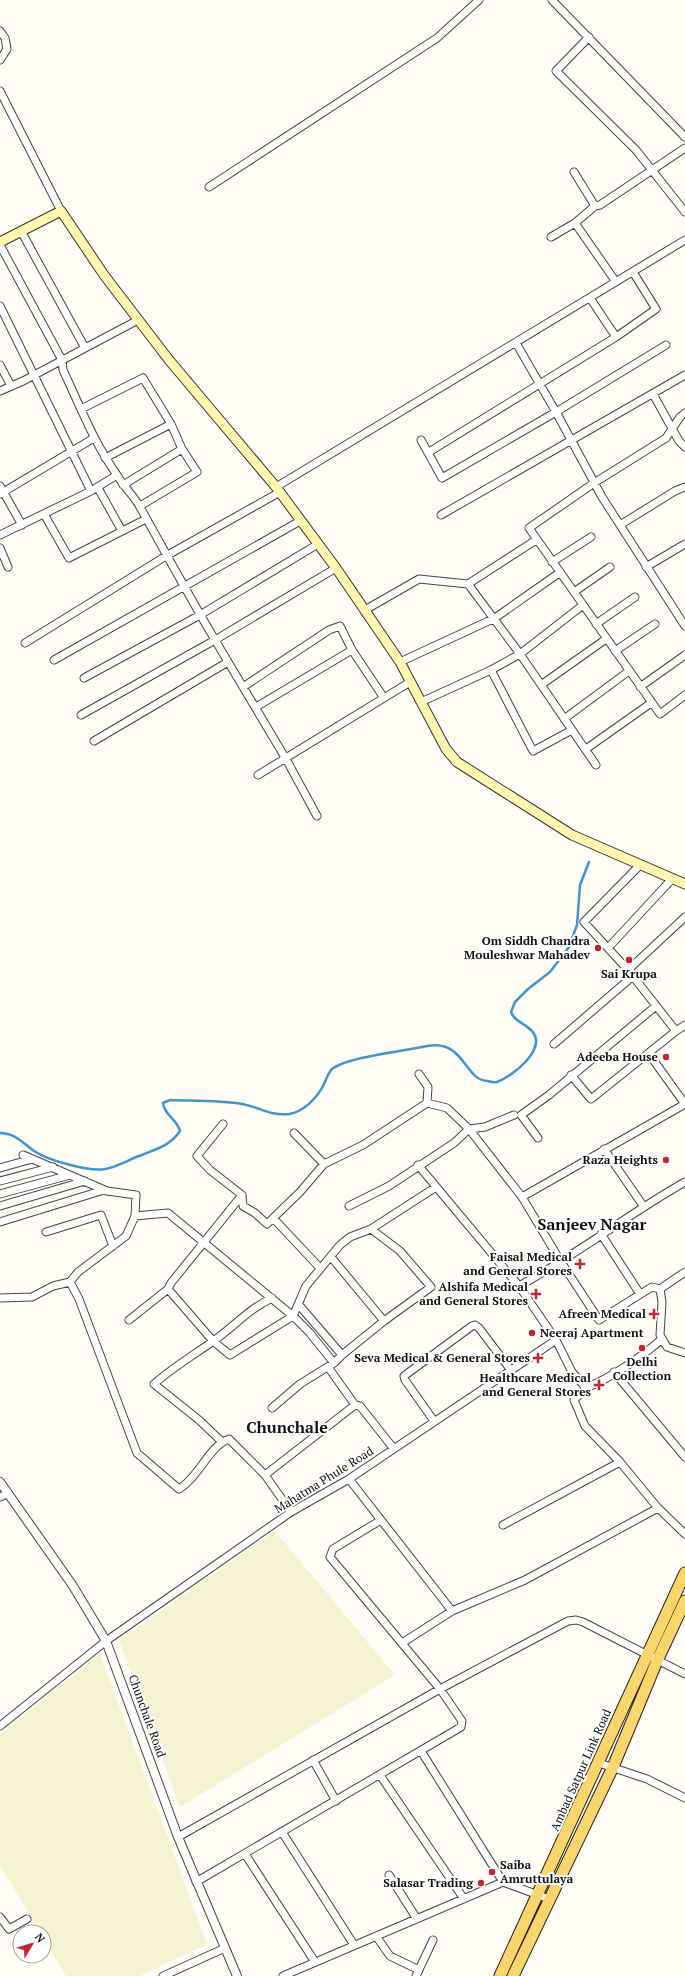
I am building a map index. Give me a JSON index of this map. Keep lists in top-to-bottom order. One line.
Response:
{"streets":{"main road":["Ambad Satpur Link Road"],"street":["Mahatma Phule Road","Chunchale Road"]},"crossings":[["Mahatma Phule Road","Chunchale Road"]],"districts":["Sanjeev Nagar","Chunchale"],"places":{"other":["Om Siddh Chandra Mouleshwar Mahadev","Sai Krupa","Adeeba House","Raza Heights","Neeraj Apartment","Delhi Collection","Saiba Amruttulaya","Salasar Trading"],"health":["Faisal Medical and General Stores","Alshifa Medical and General Stores","Afreen Medical","Seva Medical & General Stores","Healthcare Medical and General Stores"]},"north":"top right"}
